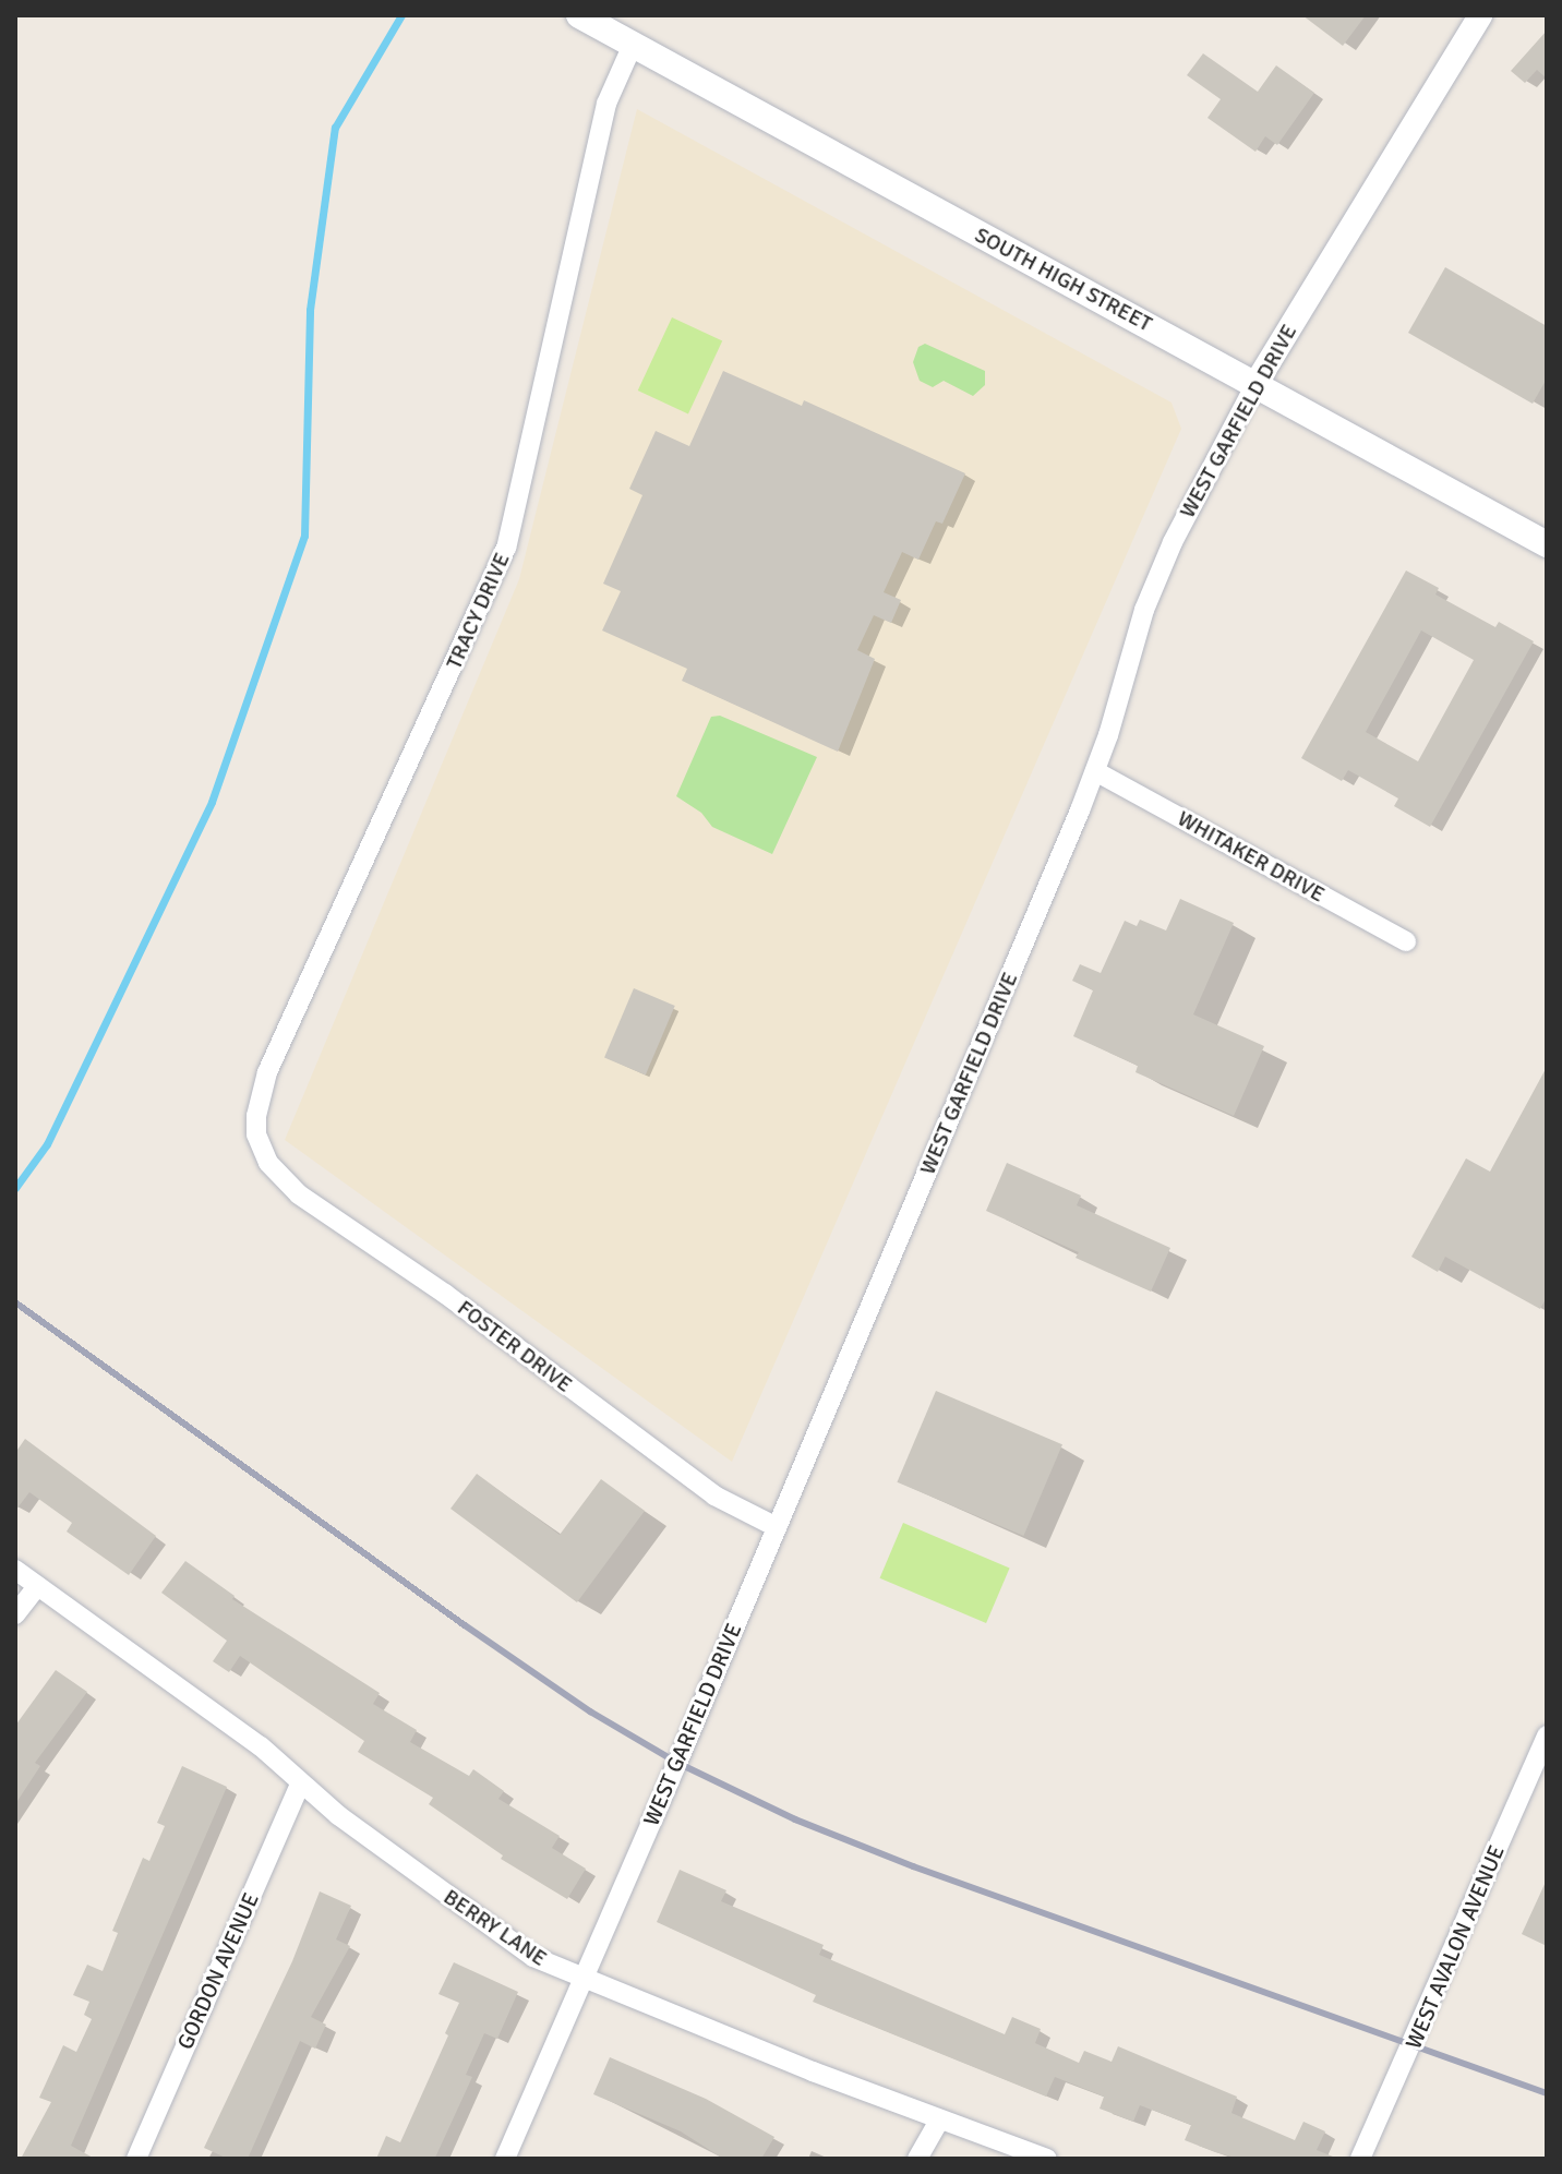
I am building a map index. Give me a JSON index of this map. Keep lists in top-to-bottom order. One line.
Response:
{"streets":{"main road":["SOUTH HIGH STREET"],"street":["WEST GARFIELD DRIVE","TRACY DRIVE","WHITAKER DRIVE","FOSTER DRIVE","BERRY LANE","WEST AVALON AVENUE","GORDON AVENUE"]},"crossings":[["SOUTH HIGH STREET","WEST GARFIELD DRIVE"],["SOUTH HIGH STREET","TRACY DRIVE"],["WEST GARFIELD DRIVE","WHITAKER DRIVE"],["WEST GARFIELD DRIVE","FOSTER DRIVE"],["WEST GARFIELD DRIVE","BERRY LANE"],["TRACY DRIVE","FOSTER DRIVE"],["BERRY LANE","GORDON AVENUE"]]}
